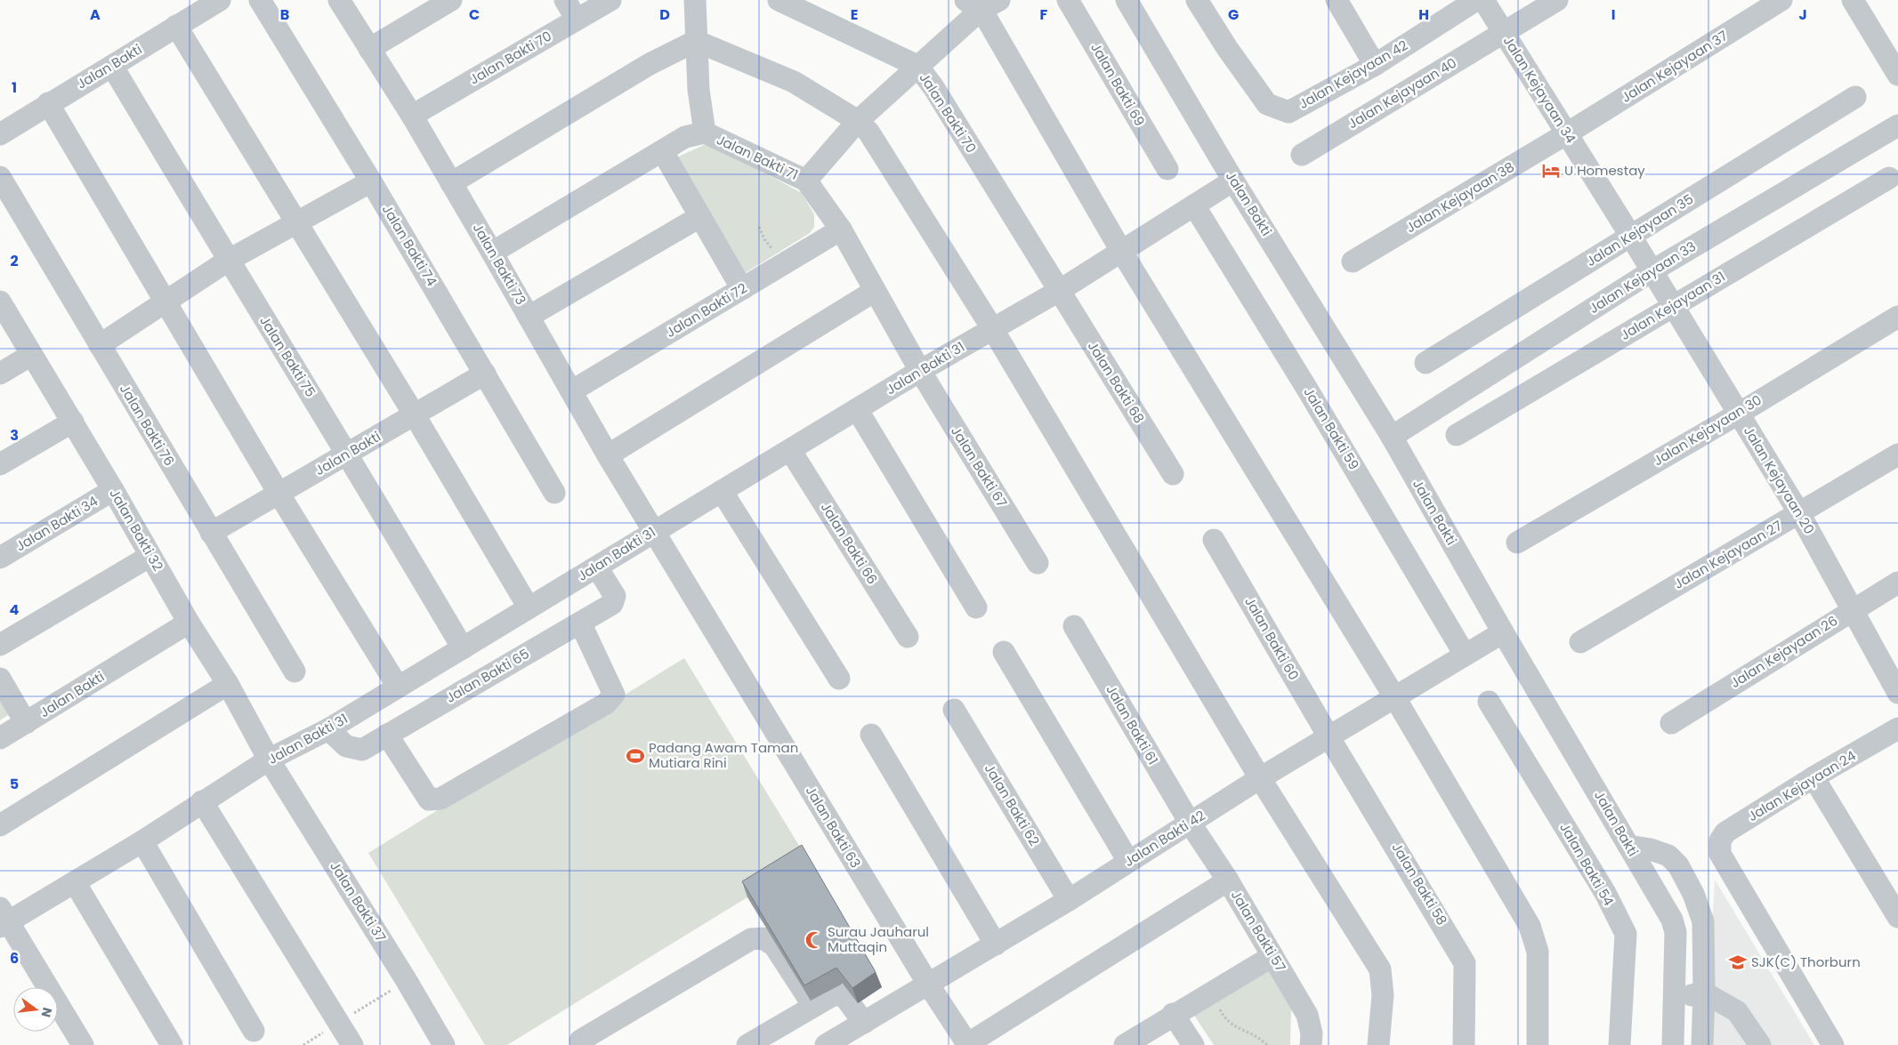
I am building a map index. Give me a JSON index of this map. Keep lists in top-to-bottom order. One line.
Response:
{"streets":{"street":["Jalan Bakti 70","Jalan Bakti","Jalan Kejayaan 37","Jalan Kejayaan 42","Jalan Bakti 69","Jalan Kejayaan 34","Jalan Kejayaan 40","Jalan Bakti 71","Jalan Kejayaan 38","Jalan Kejayaan 35","Jalan Bakti 74","Jalan Bakti 73","Jalan Kejayaan 33","Jalan Kejayaan 31","Jalan Bakti 72","Jalan Bakti 75","Jalan Bakti 31","Jalan Bakti 68","Jalan Bakti 76","Jalan Bakti 59","Jalan Kejayaan 30","Jalan Bakti 67","Jalan Kejayaan 20","Jalan Bakti 34","Jalan Bakti 32","Jalan Bakti 66","Jalan Kejayaan 27","Jalan Bakti 60","Jalan Kejayaan 26","Jalan Bakti 65","Jalan Bakti 61","Jalan Kejayaan 24","Jalan Bakti 62","Jalan Bakti 63","Jalan Bakti 42","Jalan Bakti 54","Jalan Bakti 58","Jalan Bakti 37","Jalan Bakti 57"]},"crossings":[["Jalan Bakti 70","Jalan Bakti 73"],["Jalan Bakti 70","Jalan Bakti 31"],["Jalan Bakti 70","Jalan Bakti 68"],["Jalan Bakti","Jalan Bakti 74"],["Jalan Bakti","Jalan Kejayaan 33"],["Jalan Bakti","Jalan Bakti 75"],["Jalan Bakti","Jalan Bakti 31"],["Jalan Bakti","Jalan Bakti 76"],["Jalan Bakti","Jalan Bakti 32"],["Jalan Bakti","Jalan Bakti 42"],["Jalan Kejayaan 37","Jalan Kejayaan 34"],["Jalan Kejayaan 37","Jalan Kejayaan 38"],["Jalan Kejayaan 34","Jalan Kejayaan 40"],["Jalan Kejayaan 34","Jalan Kejayaan 38"],["Jalan Kejayaan 34","Jalan Kejayaan 35"],["Jalan Kejayaan 34","Jalan Kejayaan 33"],["Jalan Kejayaan 34","Jalan Kejayaan 20"],["Jalan Bakti 71","Jalan Bakti 73"],["Jalan Bakti 71","Jalan Bakti 72"],["Jalan Bakti 71","Jalan Bakti 31"],["Jalan Bakti 71","Jalan Bakti 67"],["Jalan Bakti 73","Jalan Bakti 72"],["Jalan Bakti 73","Jalan Bakti 31"],["Jalan Bakti 73","Jalan Bakti 63"],["Jalan Kejayaan 33","Jalan Kejayaan 20"],["Jalan Kejayaan 31","Jalan Kejayaan 20"],["Jalan Bakti 75","Jalan Bakti 31"],["Jalan Bakti 31","Jalan Bakti 68"],["Jalan Bakti 31","Jalan Bakti 59"],["Jalan Bakti 31","Jalan Bakti 67"],["Jalan Bakti 31","Jalan Bakti 32"],["Jalan Bakti 31","Jalan Bakti 66"],["Jalan Bakti 31","Jalan Bakti 65"],["Jalan Bakti 31","Jalan Bakti 63"],["Jalan Bakti 31","Jalan Bakti 37"],["Jalan Bakti 59","Jalan Bakti 42"],["Jalan Kejayaan 30","Jalan Kejayaan 20"],["Jalan Kejayaan 20","Jalan Kejayaan 27"],["Jalan Kejayaan 20","Jalan Kejayaan 26"],["Jalan Bakti 34","Jalan Bakti 32"],["Jalan Bakti 32","Jalan Bakti 37"],["Jalan Bakti 60","Jalan Bakti 42"],["Jalan Bakti 60","Jalan Bakti 58"],["Jalan Bakti 61","Jalan Bakti 42"],["Jalan Bakti 61","Jalan Bakti 57"],["Jalan Bakti 62","Jalan Bakti 42"],["Jalan Bakti 63","Jalan Bakti 42"],["Jalan Bakti 42","Jalan Bakti 58"],["Jalan Bakti 42","Jalan Bakti 57"]],"places":{"hotel":["U Homestay"],"sports":["Padang Awam Taman Mutiara Rini"],"mosque":["Surau Jauharul Muttaqin"],"school or university":["SJK(C) Thorburn"]},"north":"right","grid":{"columns":["A","B","C","D","E","F","G","H","I","J"],"rows":["1","2","3","4","5","6"]}}
